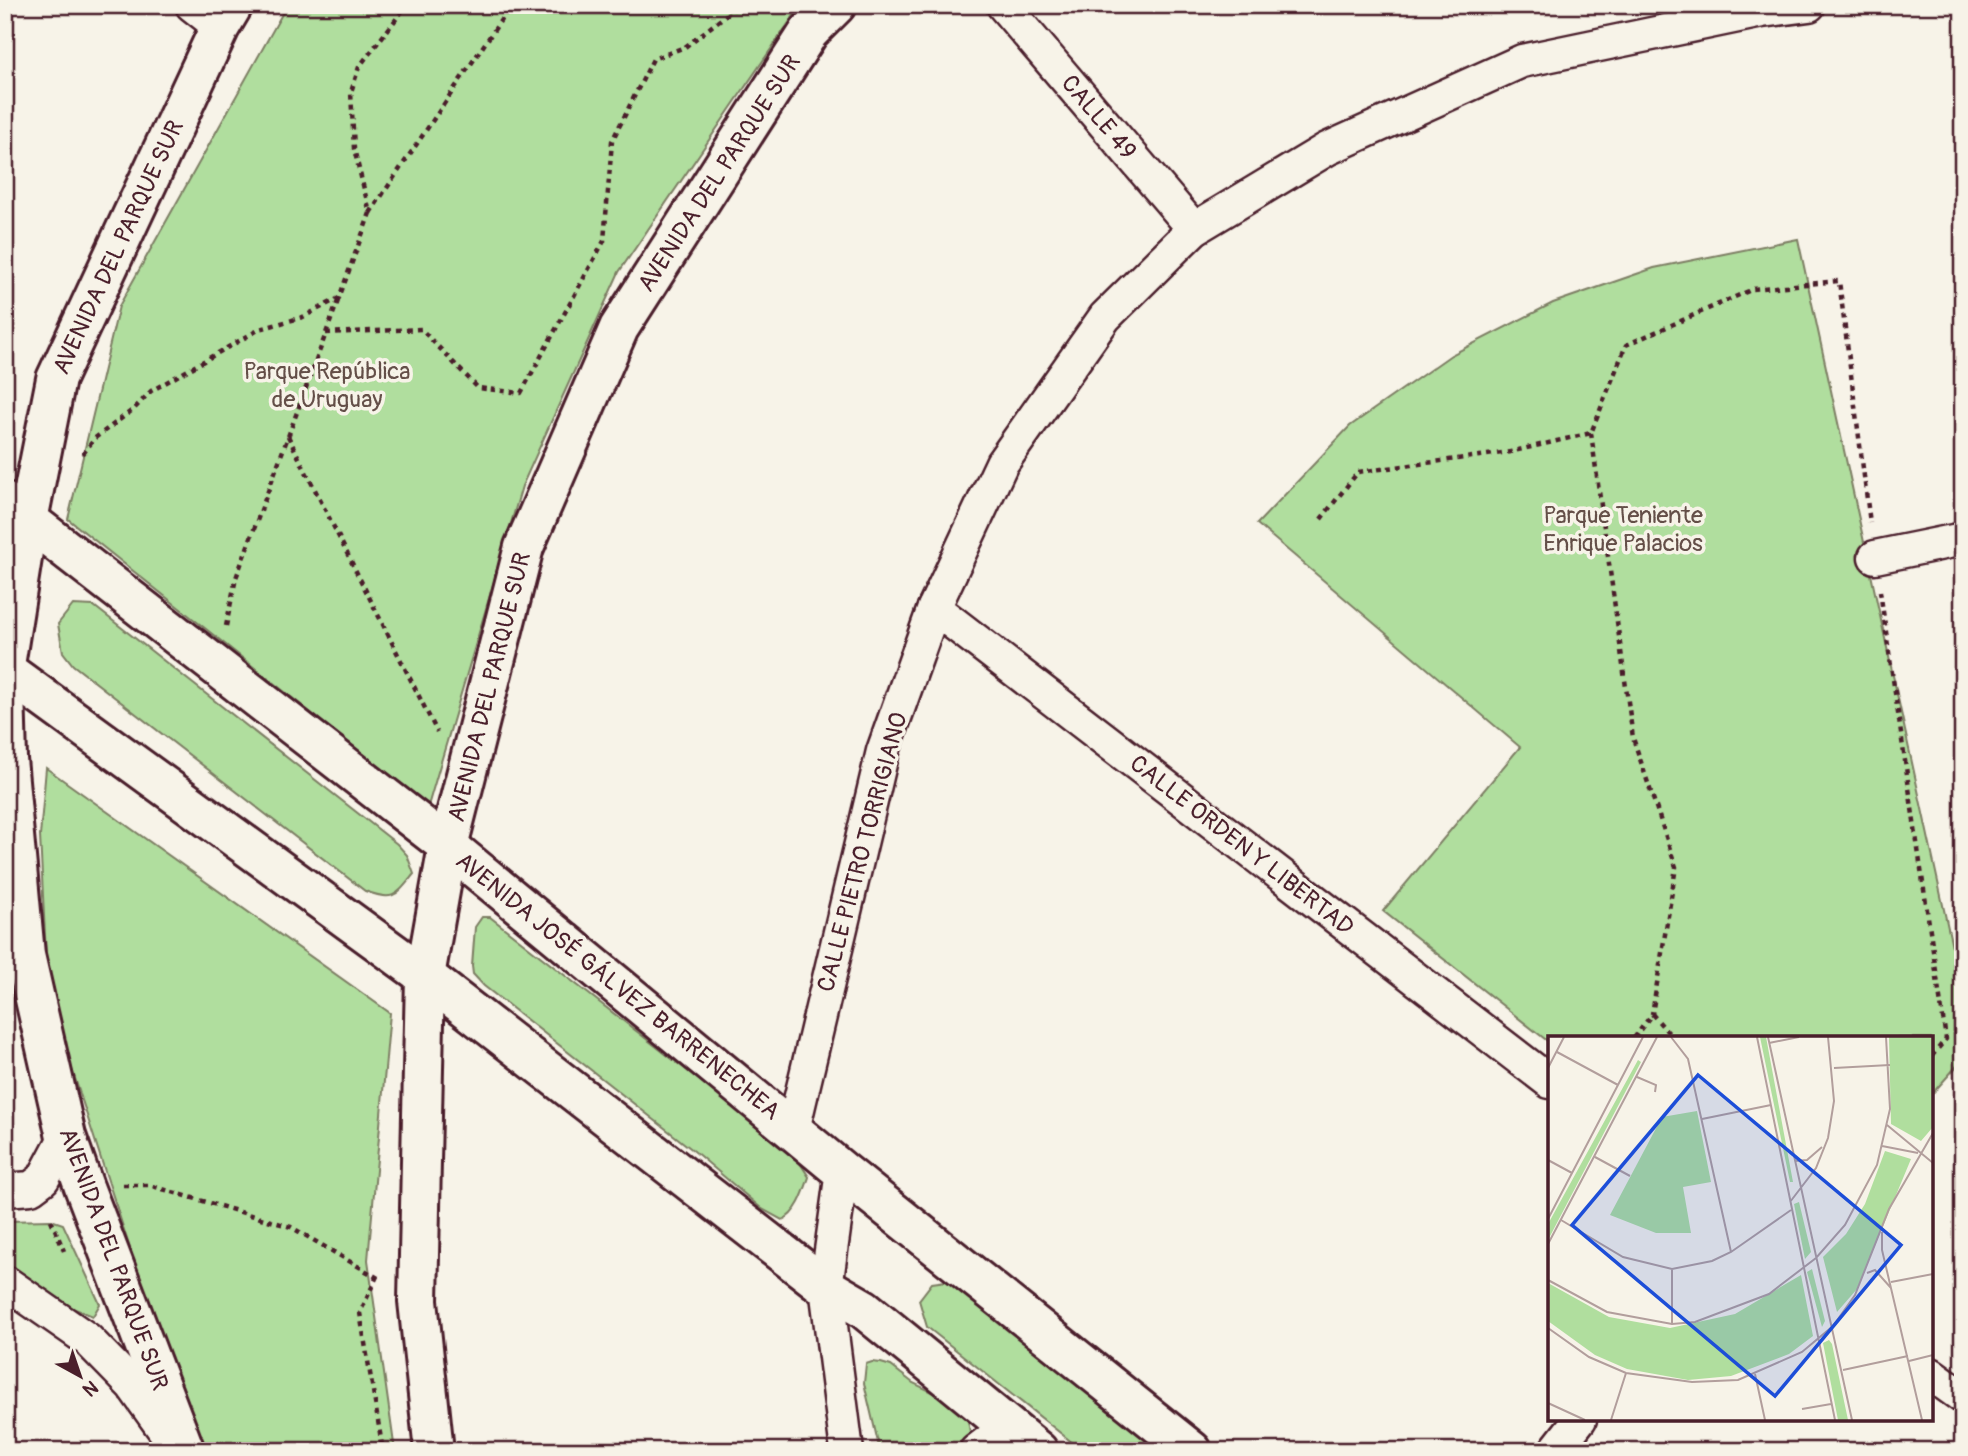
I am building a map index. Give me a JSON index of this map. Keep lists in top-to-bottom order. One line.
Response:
{"streets":{"main road":["AVENIDA DEL PARQUE SUR","AVENIDA JOSÉ GÁLVEZ BARRENECHEA"],"street":["CALLE 49","CALLE ORDEN Y LIBERTAD","CALLE PIETRO TORRIGIANO"]},"crossings":[["CALLE 49","CALLE PIETRO TORRIGIANO"],["AVENIDA DEL PARQUE SUR","AVENIDA JOSÉ GÁLVEZ BARRENECHEA"],["CALLE ORDEN Y LIBERTAD","CALLE PIETRO TORRIGIANO"],["CALLE PIETRO TORRIGIANO","AVENIDA JOSÉ GÁLVEZ BARRENECHEA"]],"parks":["Parque República de Uruguay","Parque Teniente Enrique Palacios"],"north":"bottom right"}
